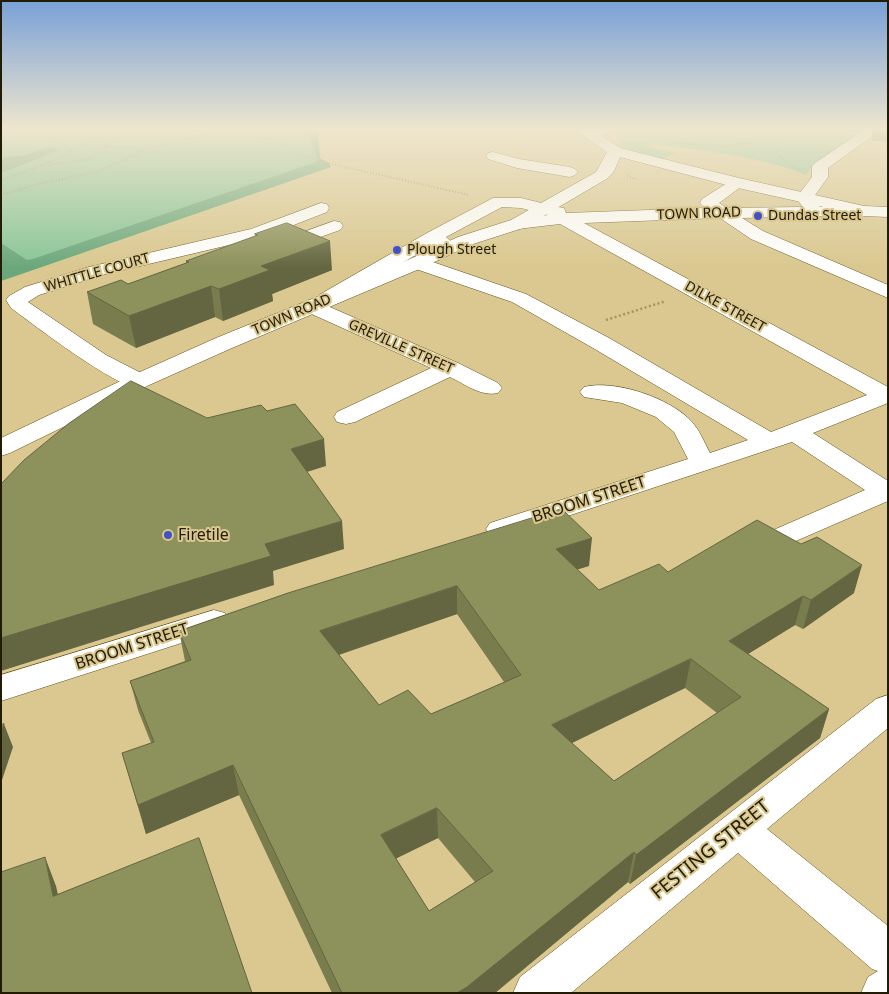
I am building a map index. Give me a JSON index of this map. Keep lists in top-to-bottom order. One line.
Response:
{"streets":{"street":["TOWN ROAD","WHITTLE COURT","DILKE STREET","GREVILLE STREET","BROOM STREET","FESTING STREET"]},"crossings":[["TOWN ROAD","WHITTLE COURT"],["TOWN ROAD","DILKE STREET"],["TOWN ROAD","GREVILLE STREET"],["DILKE STREET","BROOM STREET"]],"places":["Dundas Street","Plough Street","Firetile"]}
